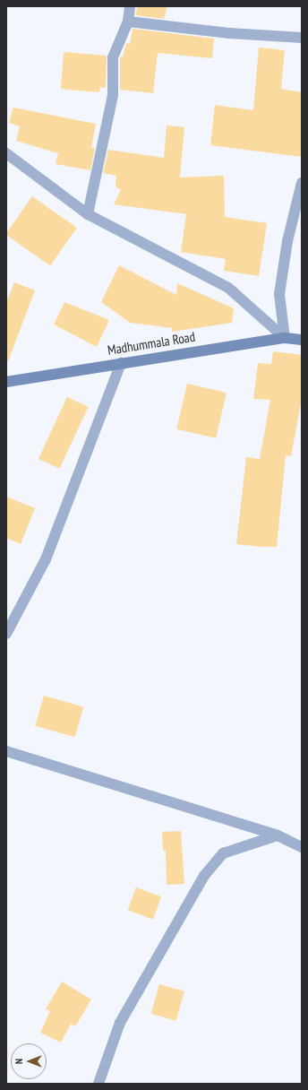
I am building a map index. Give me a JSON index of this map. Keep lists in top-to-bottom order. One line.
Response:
{"streets":{"street":["Madhummala Road"]},"north":"left"}
